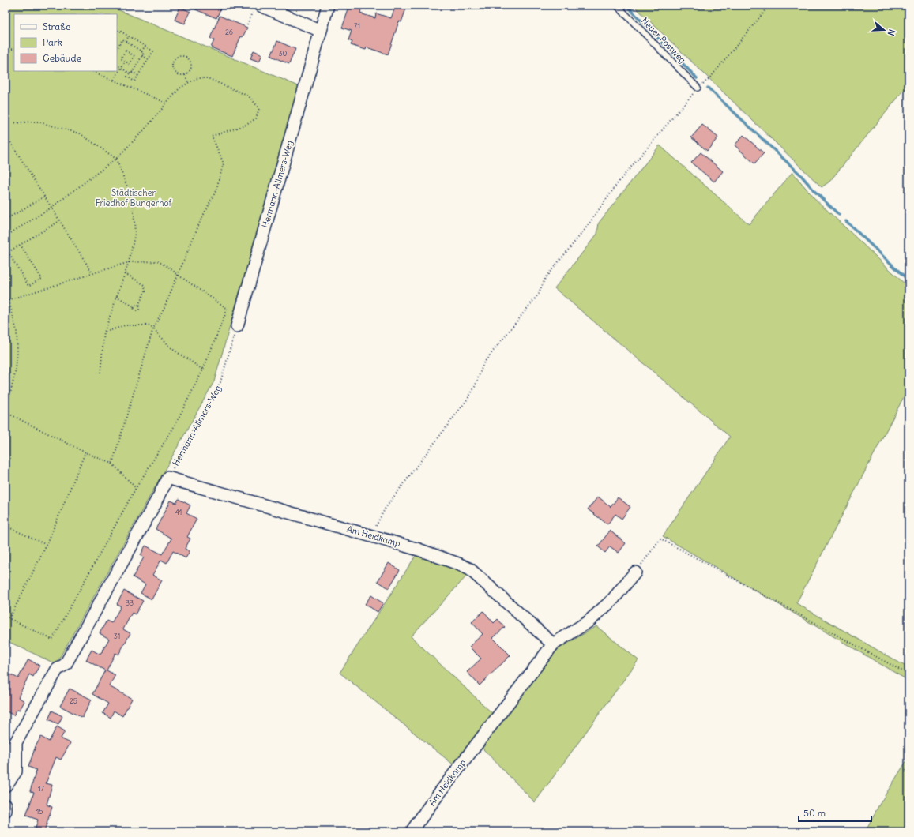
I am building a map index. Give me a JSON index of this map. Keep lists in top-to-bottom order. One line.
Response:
{"streets":{"street":["Hermann-Allmers-Weg","Am Heidkamp"],"lane":["Neuer Postweg"]},"crossings":[["Hermann-Allmers-Weg","Am Heidkamp"]],"parks":["Städtischer Friedhof Bungerhof"],"house_numbers":["71","26","30","41","33","31","25","17","15"],"legend":["Straße","Park","Gebäude"],"scale_bar":"50 m","north":"right"}
